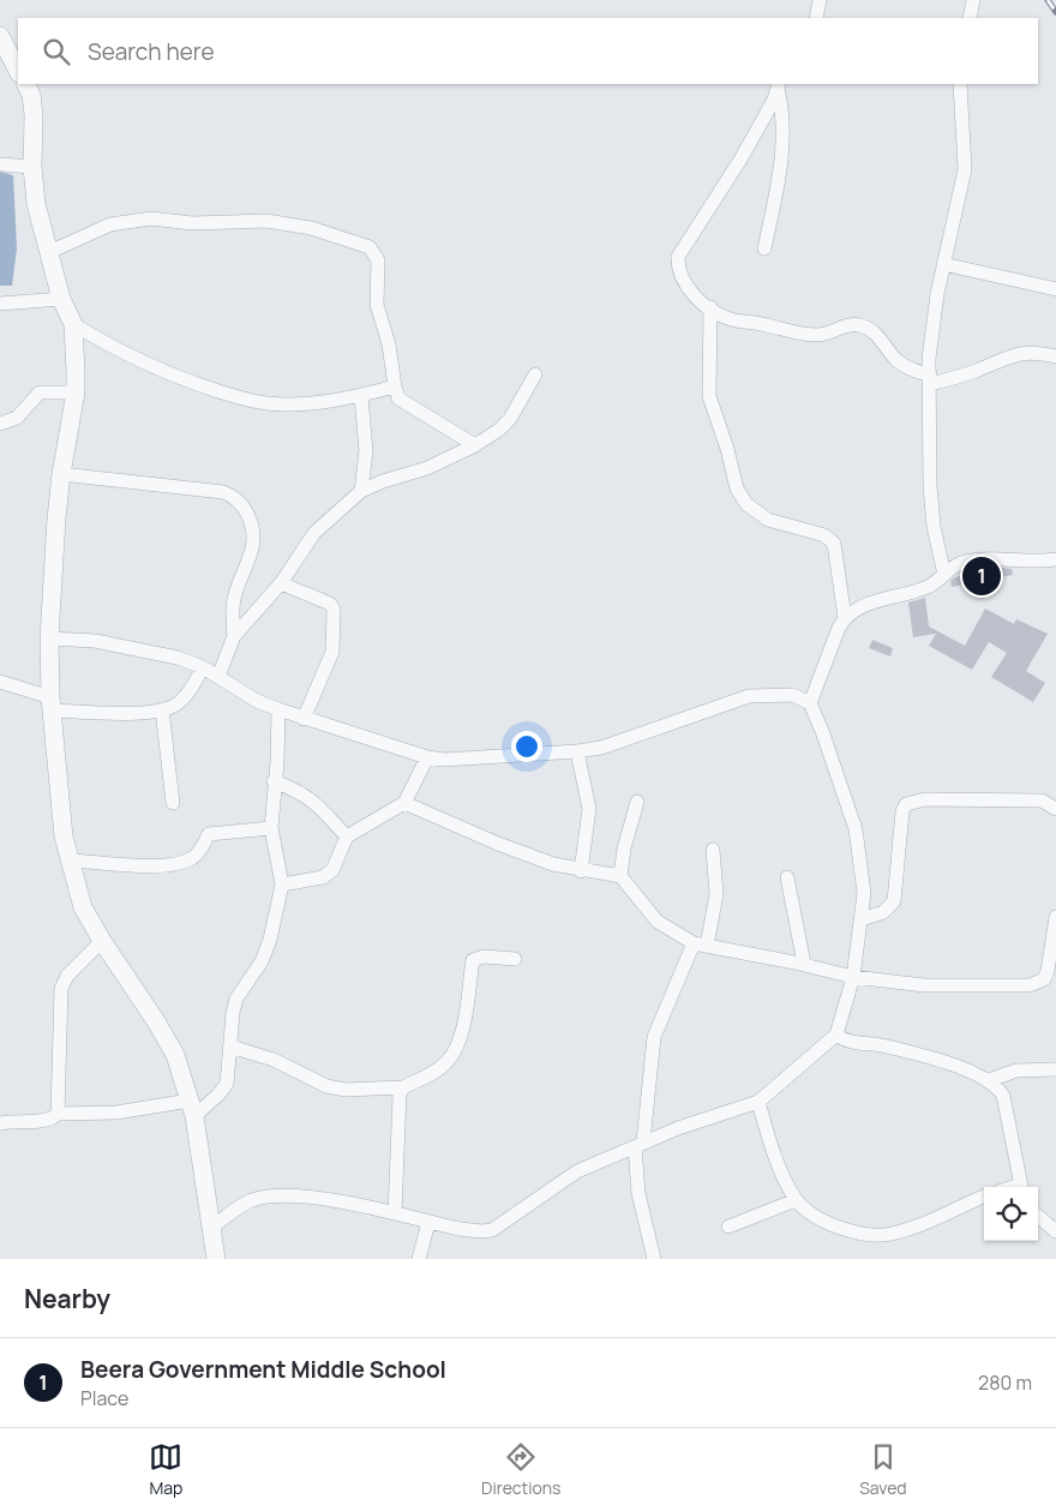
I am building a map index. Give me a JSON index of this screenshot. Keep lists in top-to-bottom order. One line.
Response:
{"page":{"search":"Search here","pins":"1","heading":"Nearby","list":[{"mark":"1","name":"Beera Government Middle School","note":"Place","value":"280 m"}],"nav":["Map","Directions","Saved"]}}
